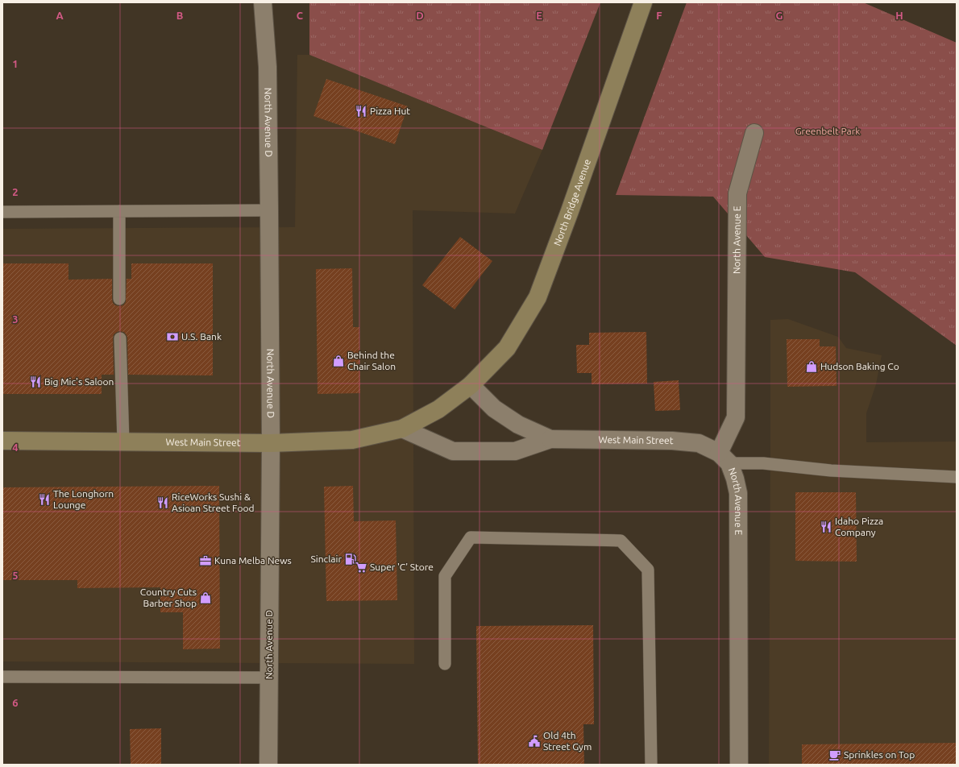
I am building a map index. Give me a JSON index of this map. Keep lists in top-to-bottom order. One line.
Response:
{"streets":{"main road":["North Bridge Avenue","West Main Street"],"street":["North Avenue D","North Avenue E"]},"crossings":[["North Avenue D","West Main Street"],["North Bridge Avenue","West Main Street"],["North Avenue E","West Main Street"]],"parks":["Greenbelt Park"],"places":{"restaurant":["Pizza Hut","Big Mic's Saloon","The Longhorn Lounge","RiceWorks Sushi & Asioan Street Food","Idaho Pizza Company"],"bank":["U.S. Bank"],"shop":["Behind the Chair Salon","Hudson Baking Co","Country Cuts Barber Shop"],"fuel station":["Sinclair"],"office":["Kuna Melba News"],"supermarket":["Super 'C' Store"],"public building":["Old 4th Street Gym"],"cafe":["Sprinkles on Top"]},"grid":{"columns":["A","B","C","D","E","F","G","H"],"rows":["1","2","3","4","5","6"]}}
